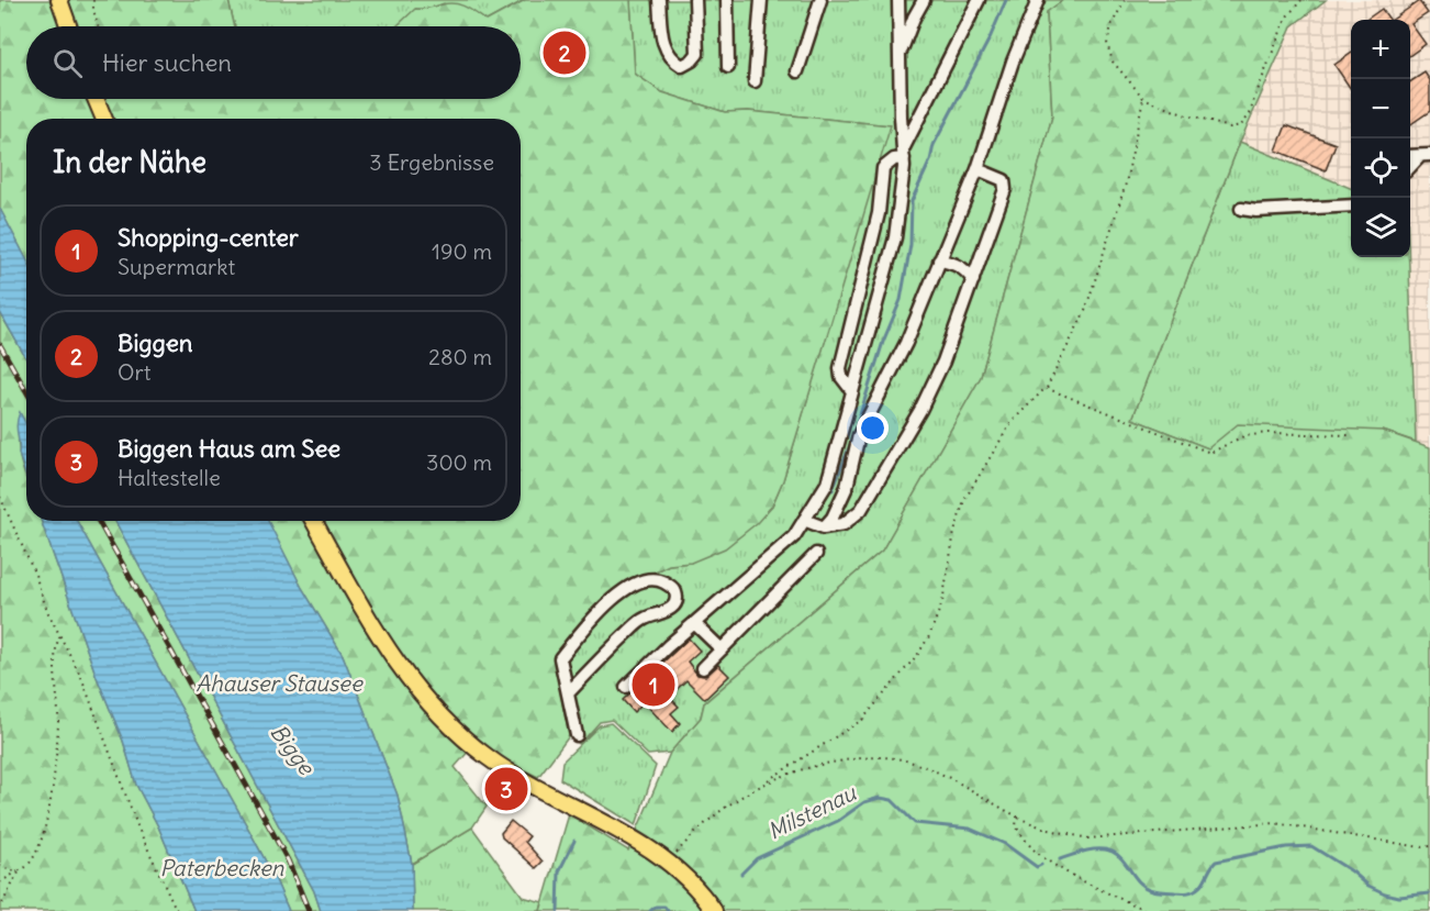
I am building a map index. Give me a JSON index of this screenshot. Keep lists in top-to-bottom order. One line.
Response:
{"water":["Ahauser Stausee","Bigge","Milstenau","Paterbecken"],"page":{"map_buttons":["+","−"],"search":"Hier suchen","pins":["2","1","3"],"heading":["In der Nähe","3 Ergebnisse"],"list":[{"mark":"1","name":"Shopping-center","note":"Supermarkt","value":"190 m"},{"mark":"2","name":"Biggen","note":"Ort","value":"280 m"},{"mark":"3","name":"Biggen Haus am See","note":"Haltestelle","value":"300 m"}]}}
